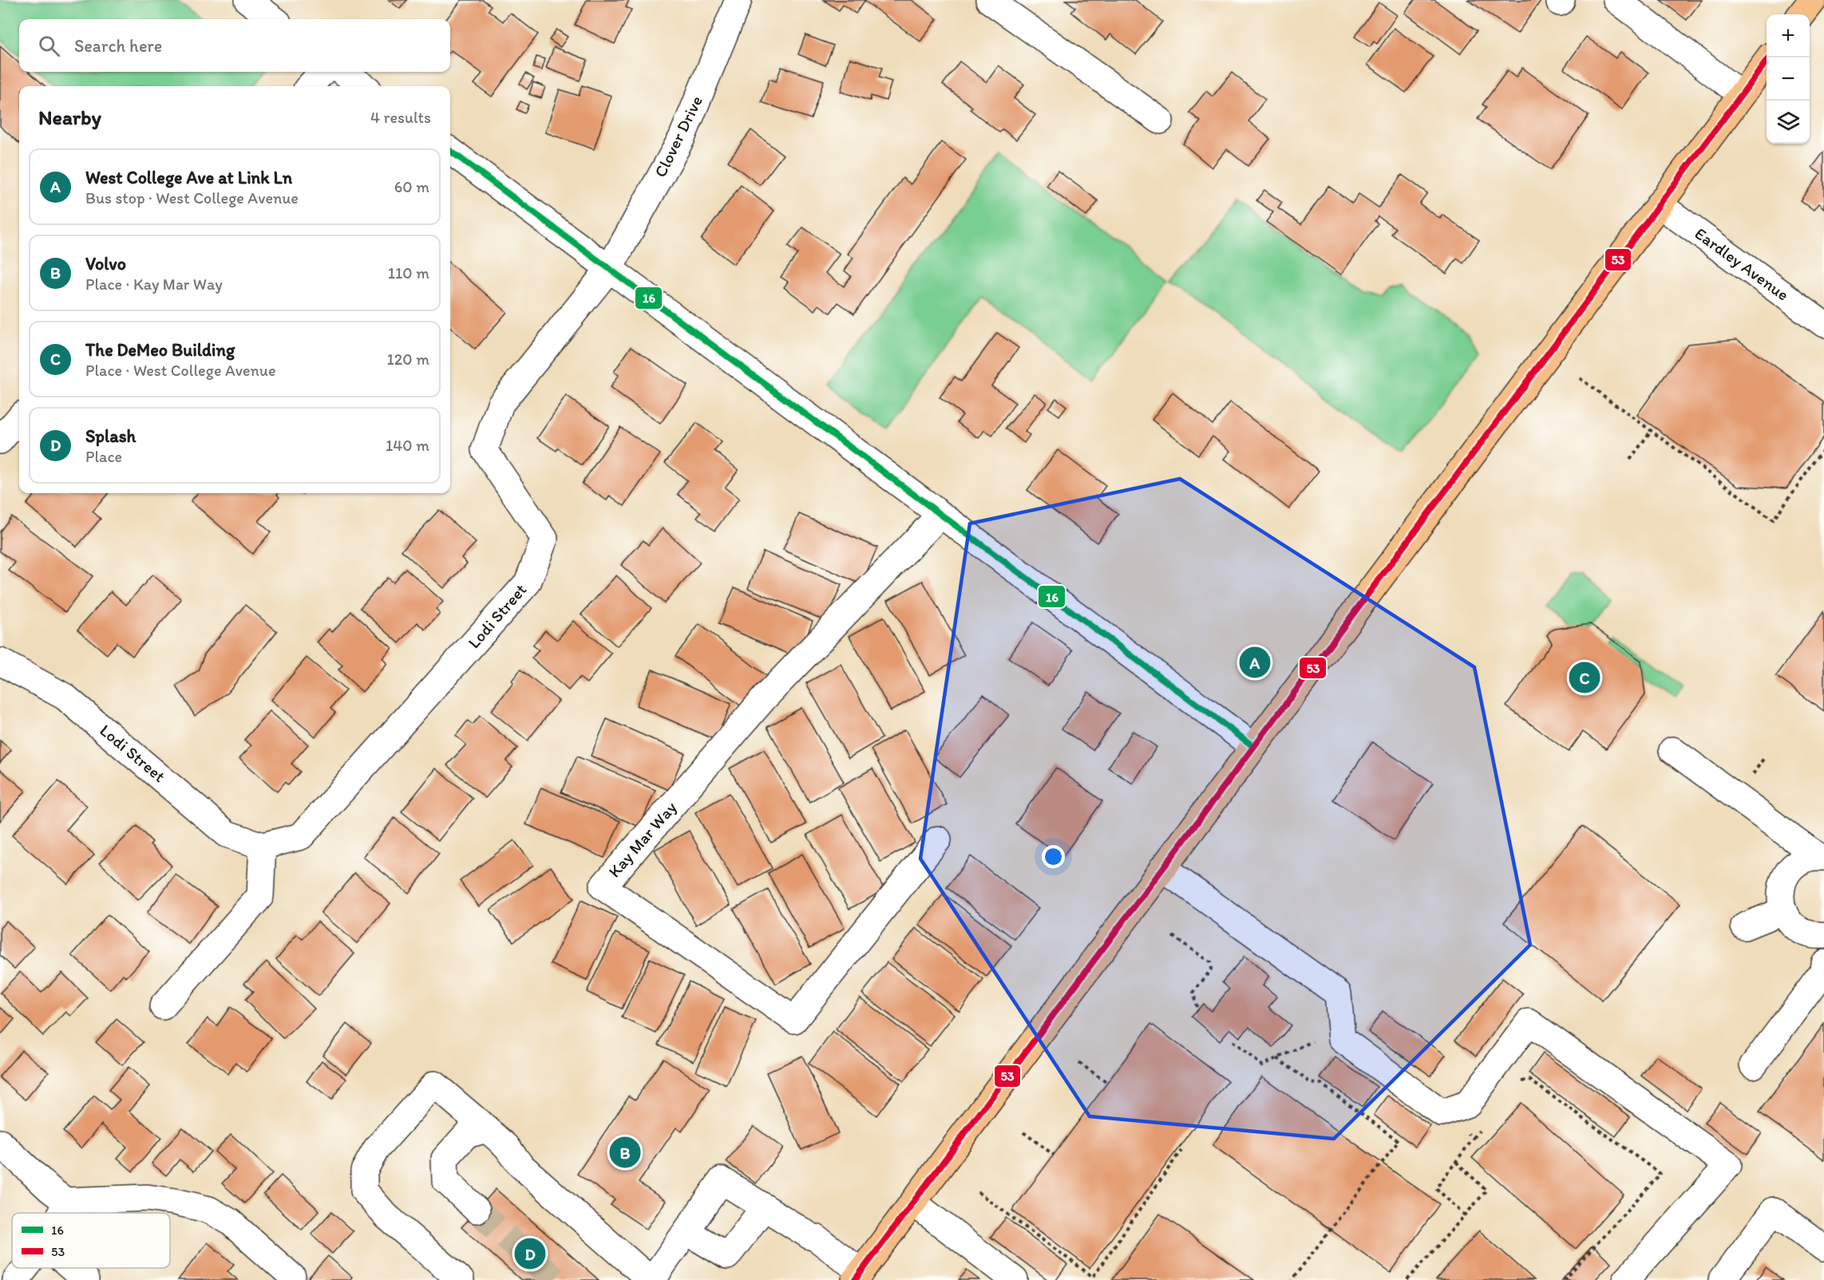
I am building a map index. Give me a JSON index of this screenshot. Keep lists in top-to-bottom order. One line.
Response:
{"streets":{"street":["Clover Drive","Eardley Avenue","Lodi Street","Kay Mar Way"]},"crossings":[["Clover Drive","Lodi Street"]],"lines":["transit line 53","transit line 16"],"legend":["16","53"],"page":{"map_buttons":["+","−"],"search":"Search here","heading":["Nearby","4 results"],"list":[{"mark":"A","name":"West College Ave at Link Ln","note":"Bus stop · West College Avenue","value":"60 m"},{"mark":"B","name":"Volvo","note":"Place · Kay Mar Way","value":"110 m"},{"mark":"C","name":"The DeMeo Building","note":"Place · West College Avenue","value":"120 m"},{"mark":"D","name":"Splash","note":"Place","value":"140 m"}],"pins":["A","C","B","D"]}}
